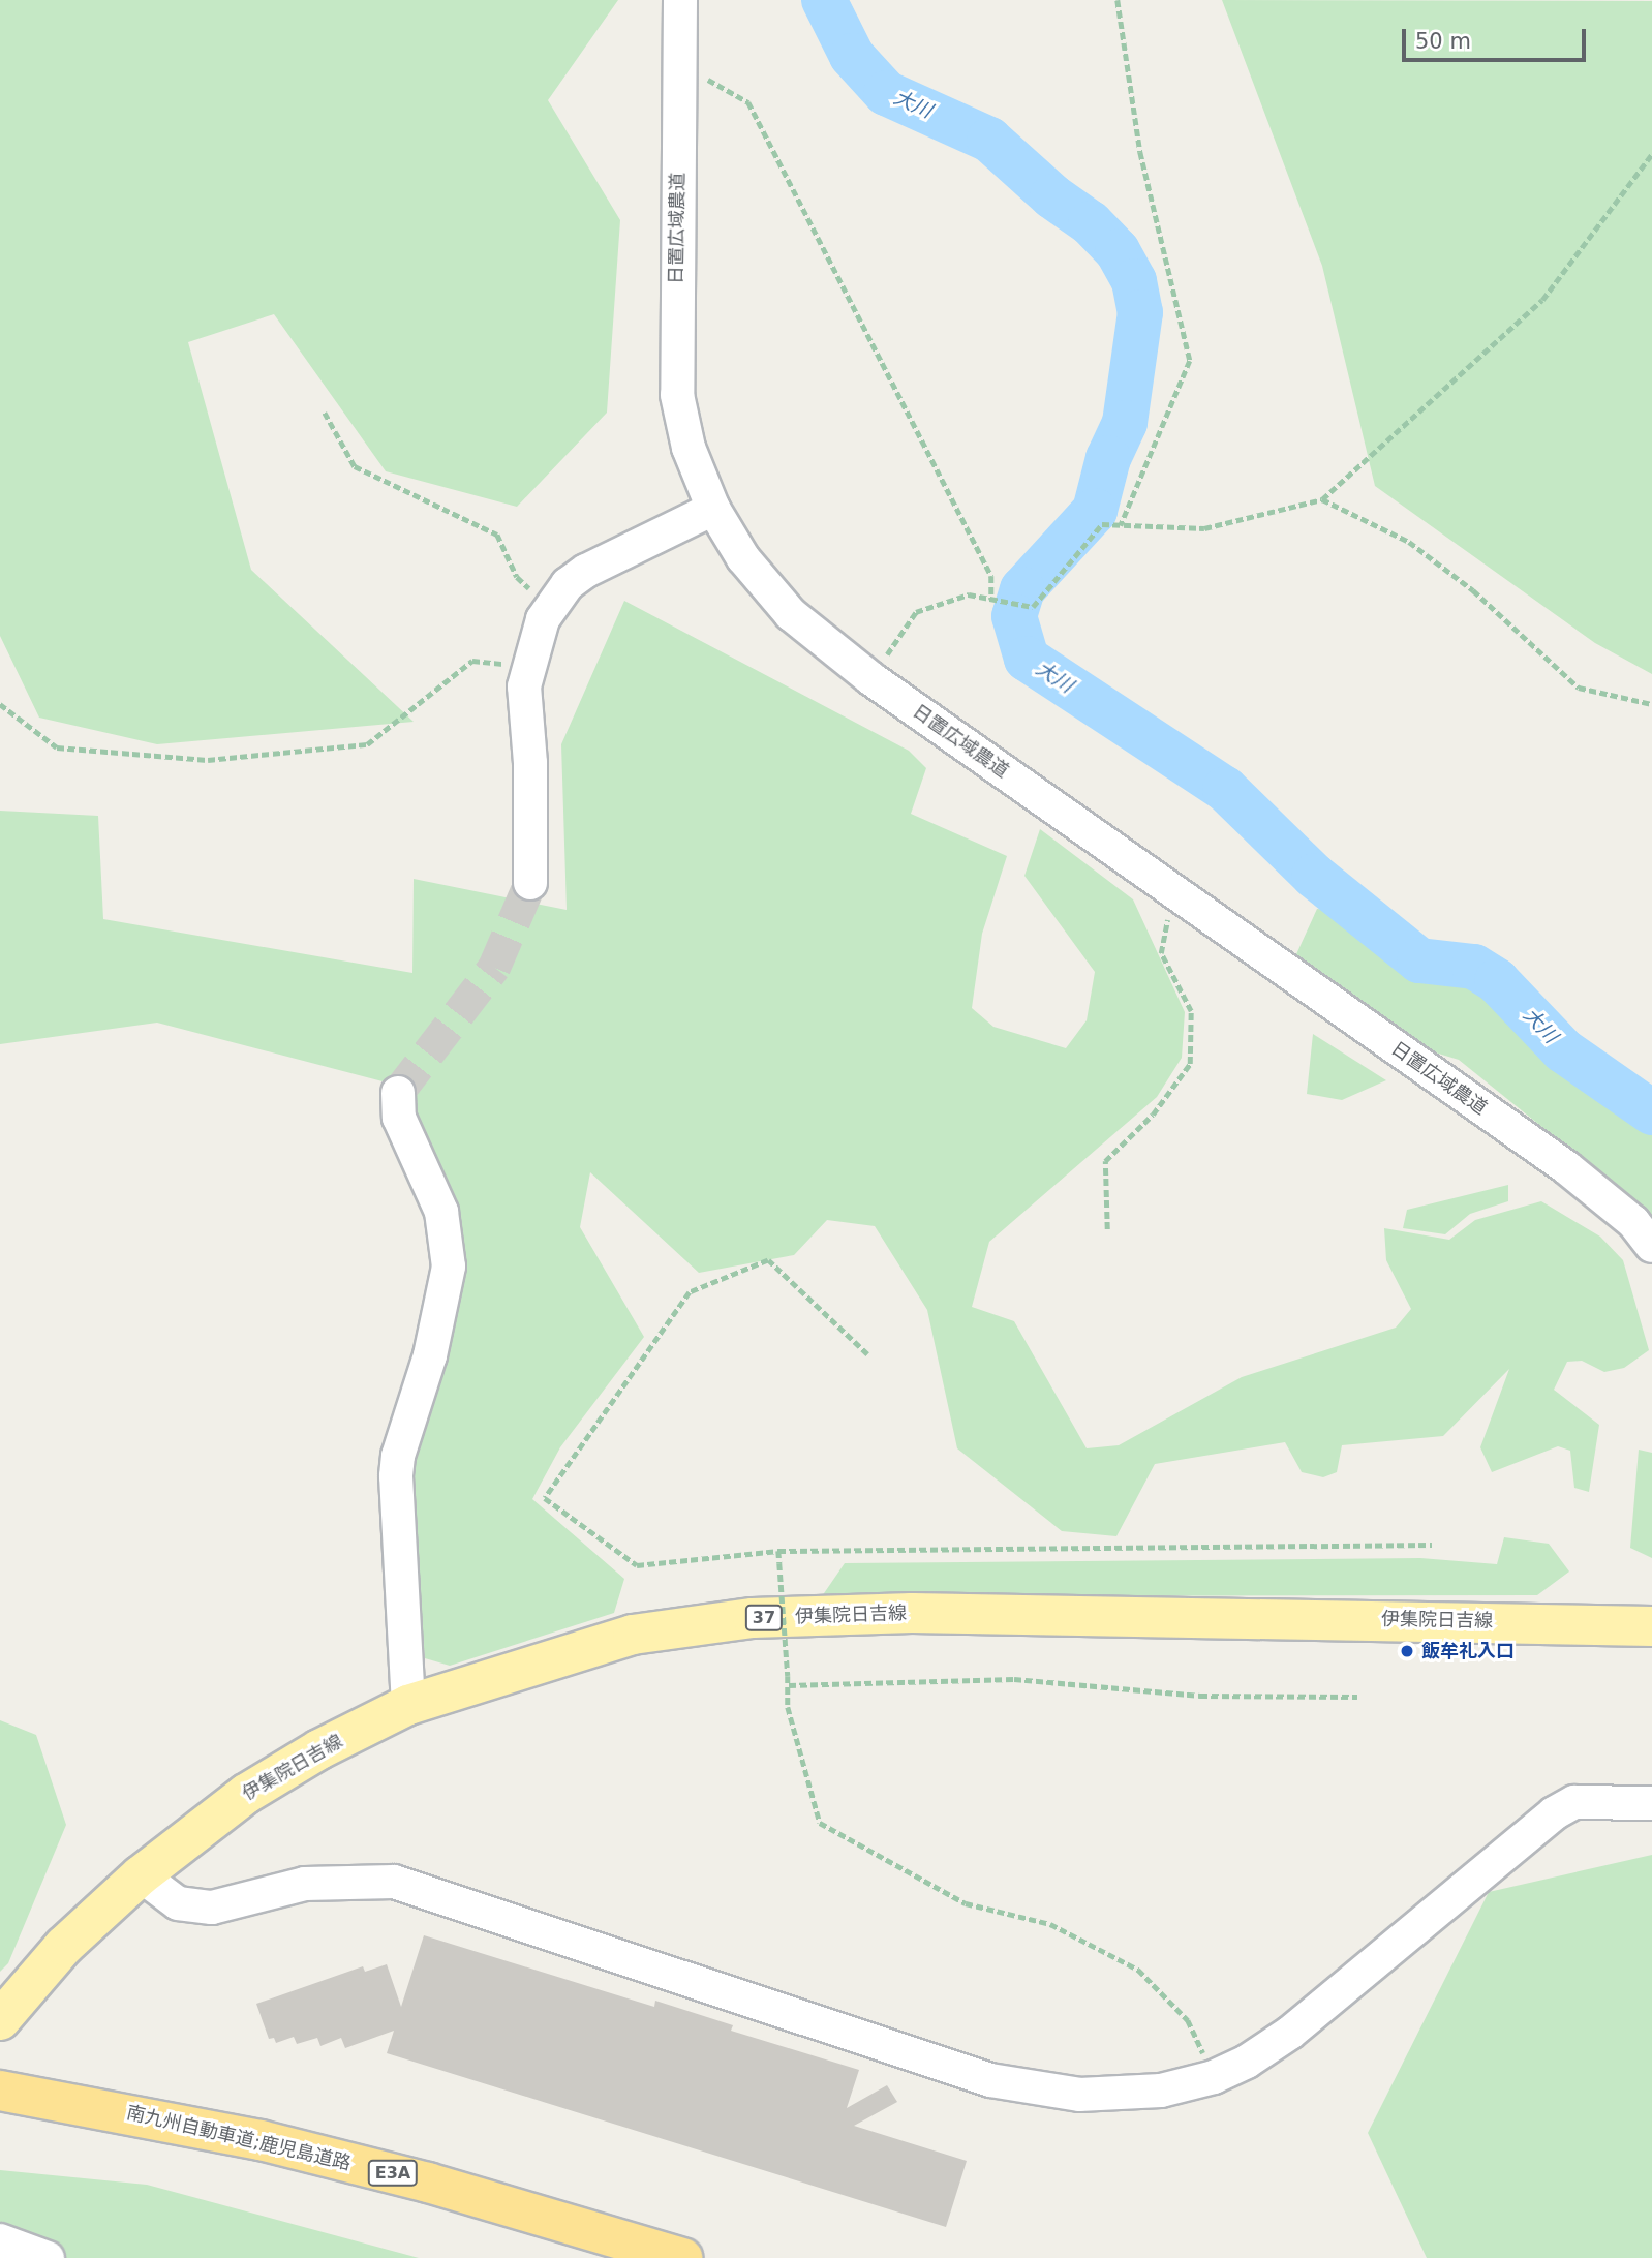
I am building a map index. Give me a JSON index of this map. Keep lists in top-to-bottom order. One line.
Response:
{"streets":{"highway":["南九州自動車道;鹿児島道路","E3A"],"main road":["伊集院日吉線","37"],"street":["日置広域農道"]},"water":["大川"],"places":["飯牟礼入口"],"scale_bar":"50 m"}
